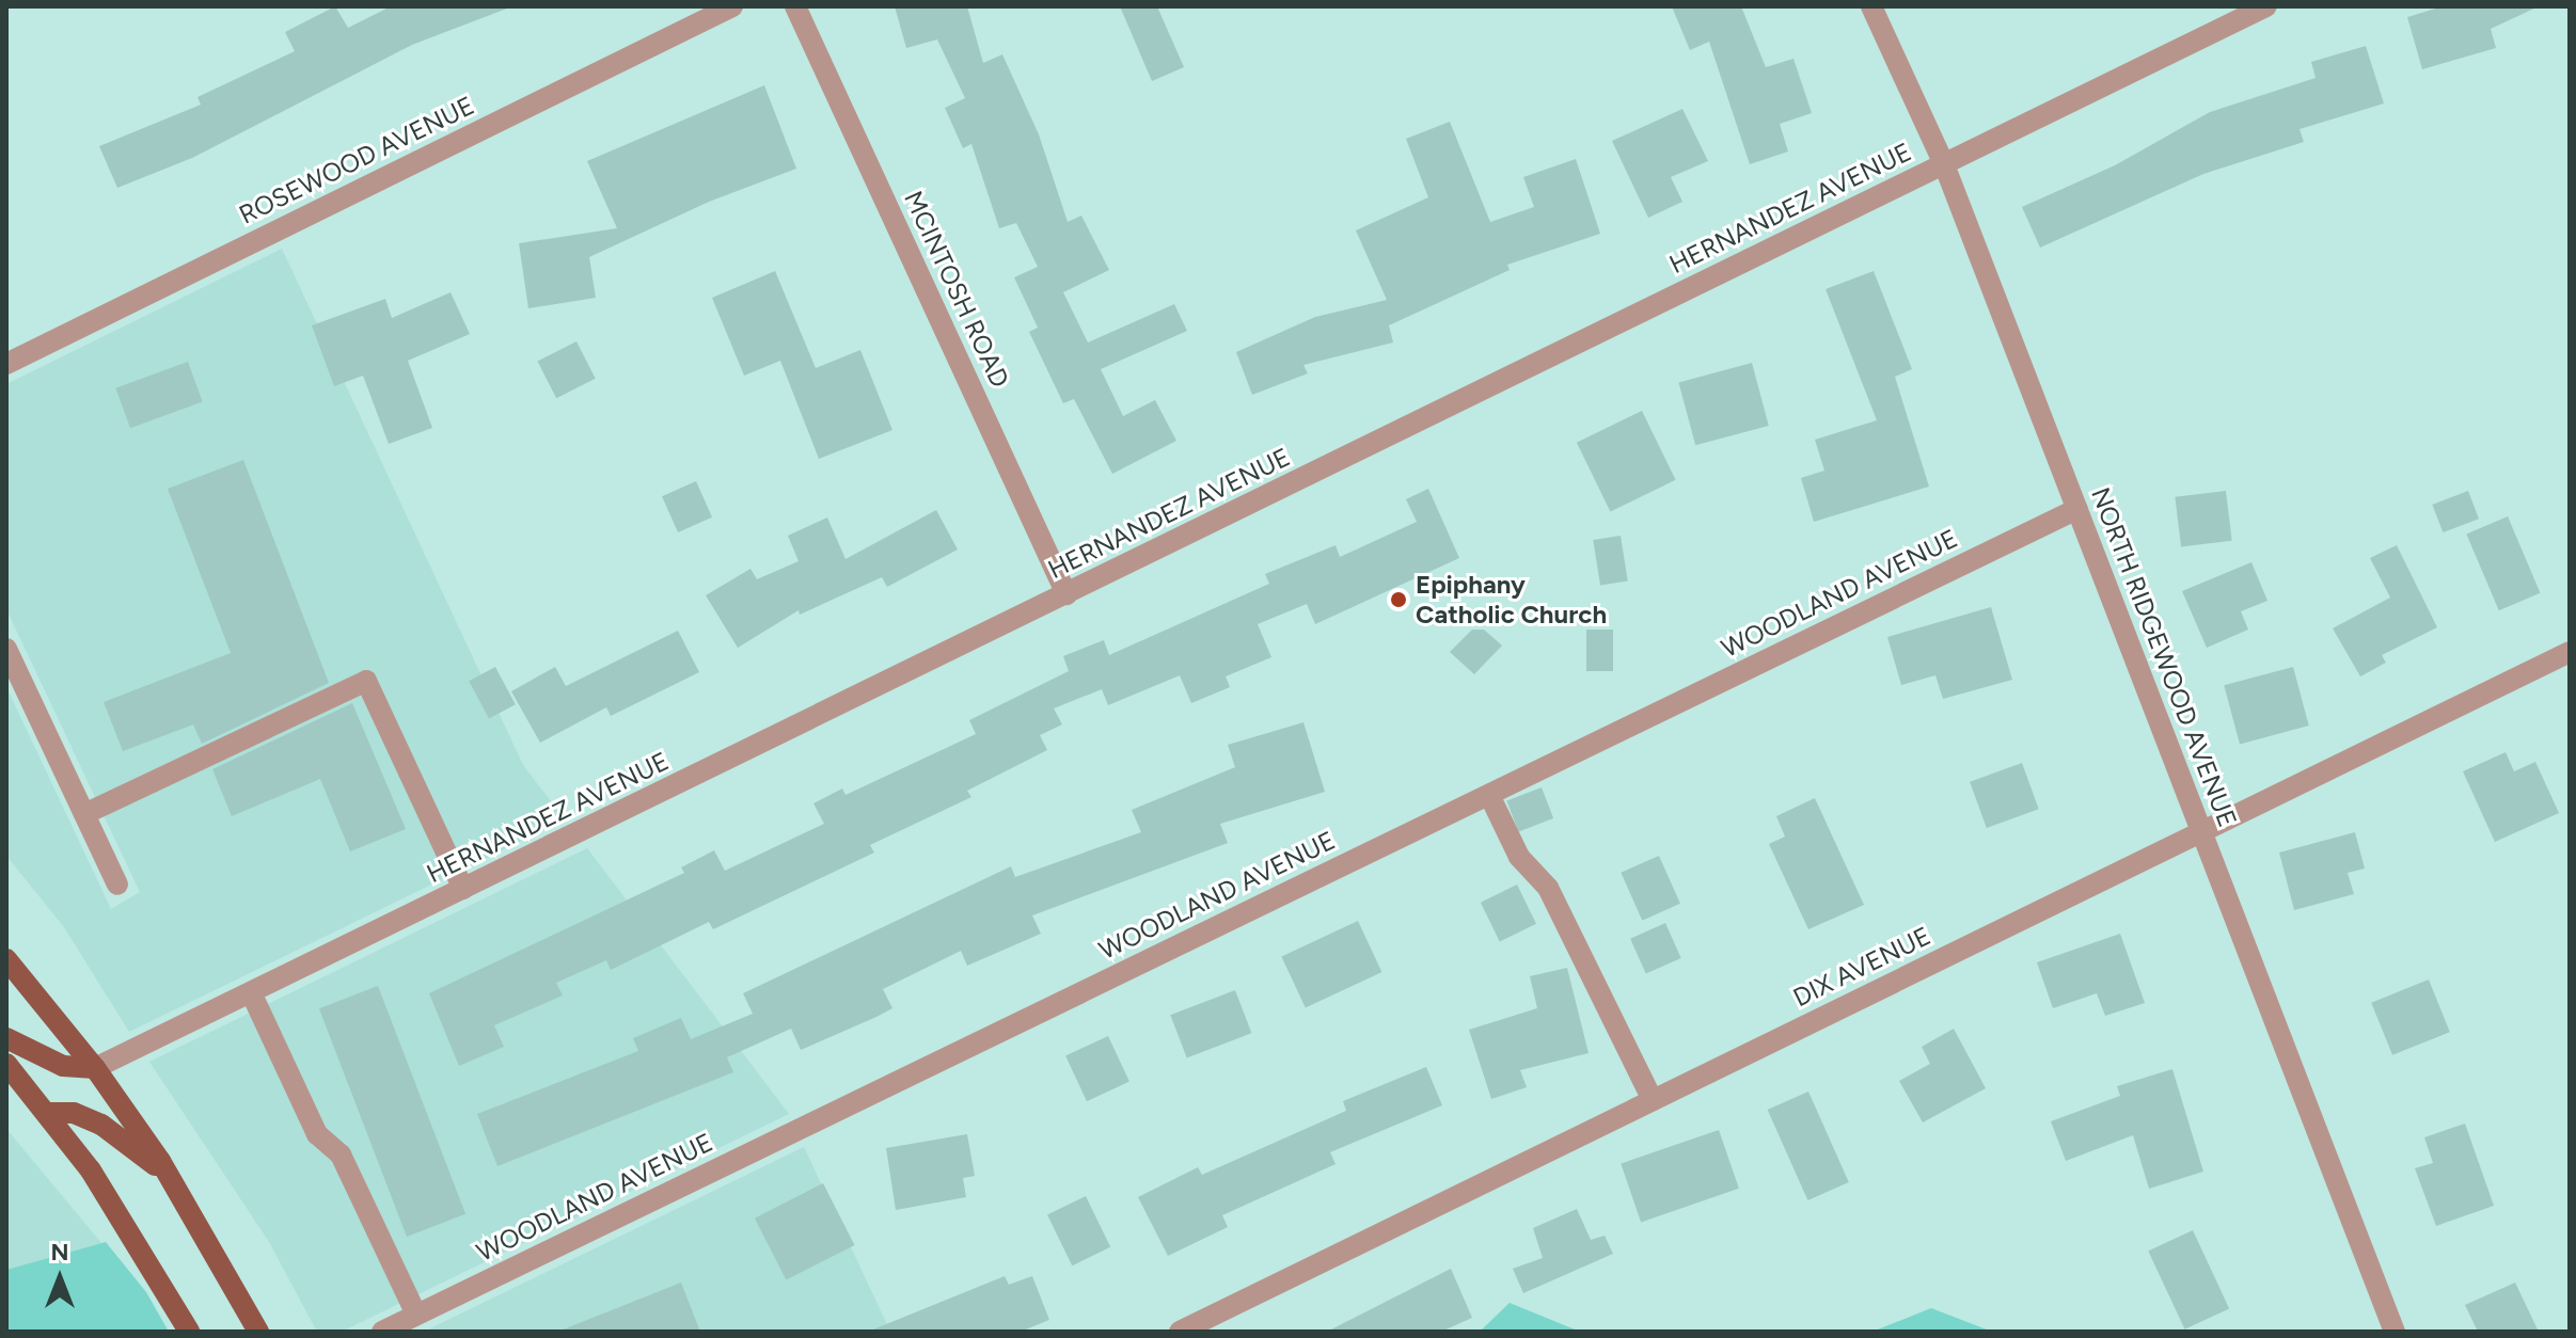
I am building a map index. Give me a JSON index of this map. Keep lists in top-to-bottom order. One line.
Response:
{"streets":{"street":["ROSEWOOD AVENUE","HERNANDEZ AVENUE","MCINTOSH ROAD","WOODLAND AVENUE","NORTH RIDGEWOOD AVENUE","DIX AVENUE"]},"crossings":[["HERNANDEZ AVENUE","MCINTOSH ROAD"],["HERNANDEZ AVENUE","NORTH RIDGEWOOD AVENUE"],["WOODLAND AVENUE","NORTH RIDGEWOOD AVENUE"],["NORTH RIDGEWOOD AVENUE","DIX AVENUE"]],"places":["Epiphany Catholic Church"],"north":"top"}
